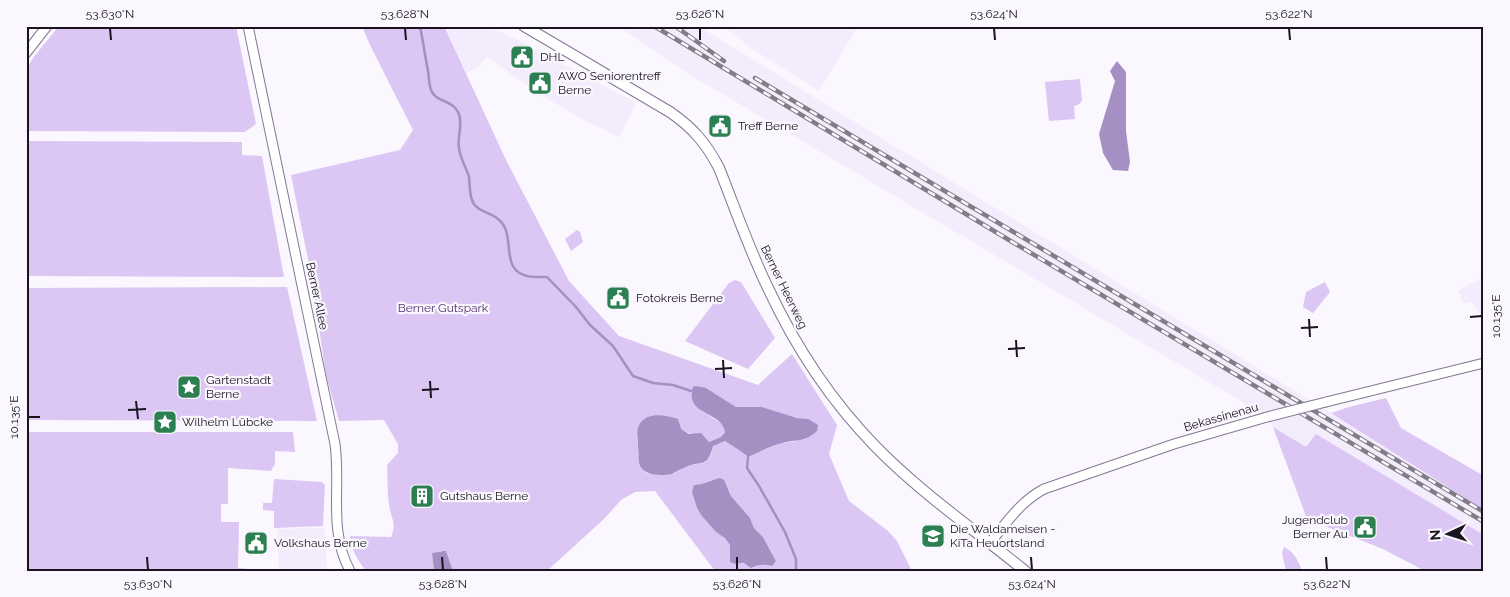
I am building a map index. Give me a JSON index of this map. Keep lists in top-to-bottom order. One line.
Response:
{"streets":{"main road":["Berner Heerweg"],"street":["Berner Allee","Bekassinenau"]},"crossings":[["Berner Heerweg","Bekassinenau"]],"parks":["Berner Gutspark"],"places":{"public building":["DHL","AWO Seniorentreff Berne","Treff Berne","Fotokreis Berne","Jugendclub Berner Au","Volkshaus Berne"],"place":["Gartenstadt Berne","Wilhelm Lübcke"],"building":["Gutshaus Berne"],"school or university":["Die Waldameisen - KiTa Heuortsland"]},"north":"left","coordinates":["53.630°N","53.628°N","53.626°N","53.624°N","53.622°N","10.135°E"]}
